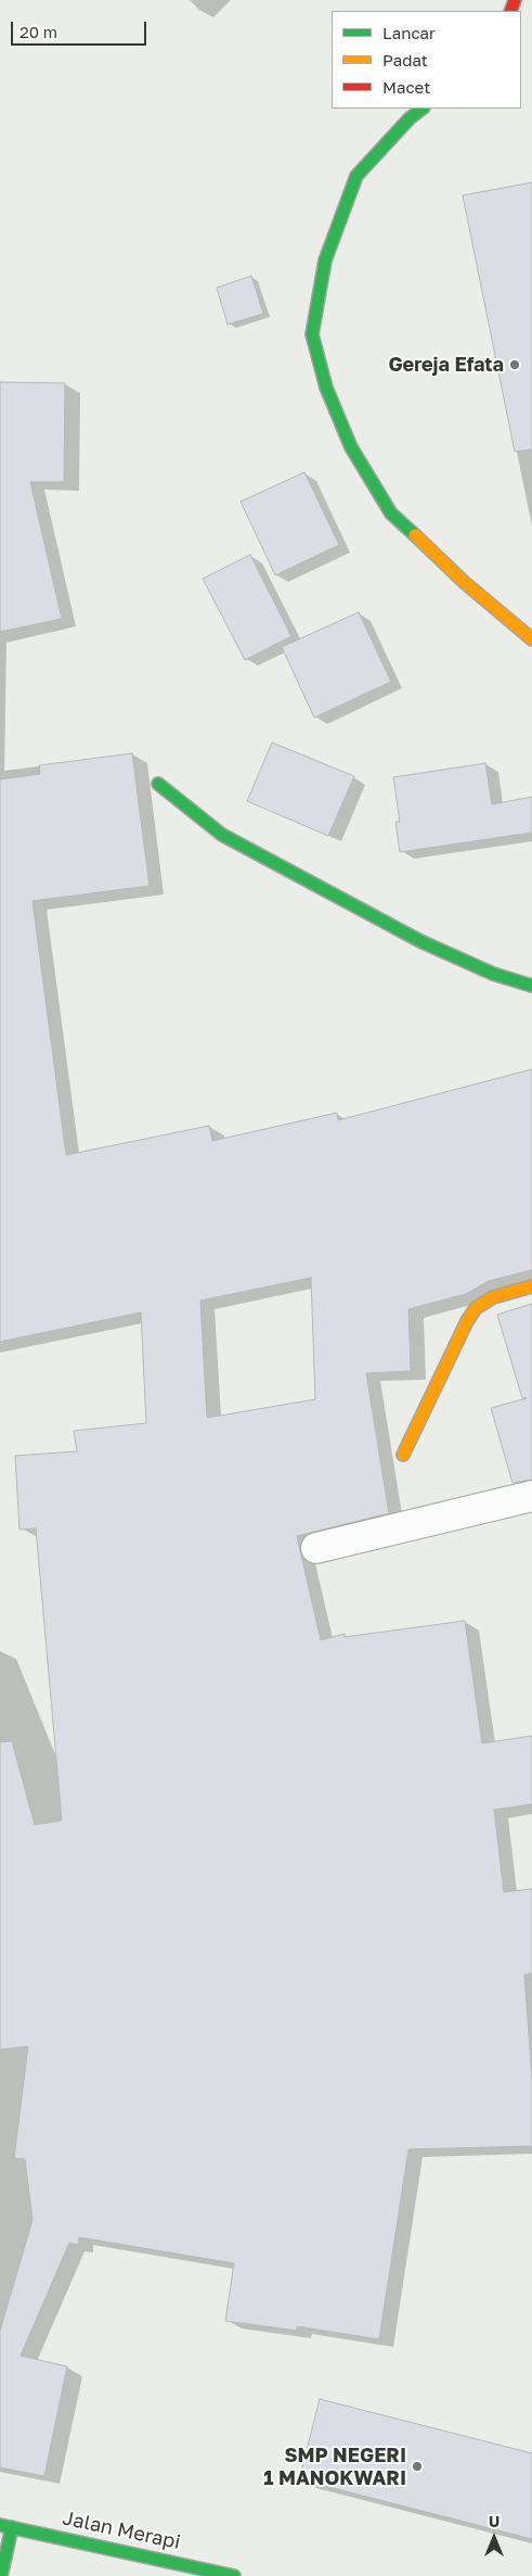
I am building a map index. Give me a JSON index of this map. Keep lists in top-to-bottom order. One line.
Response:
{"streets":{"street":["Jalan Merapi"]},"places":["Gereja Efata","SMP NEGERI 1 MANOKWARI"],"legend":["Lancar","Padat","Macet"],"scale_bar":"20 m","north":"top"}
